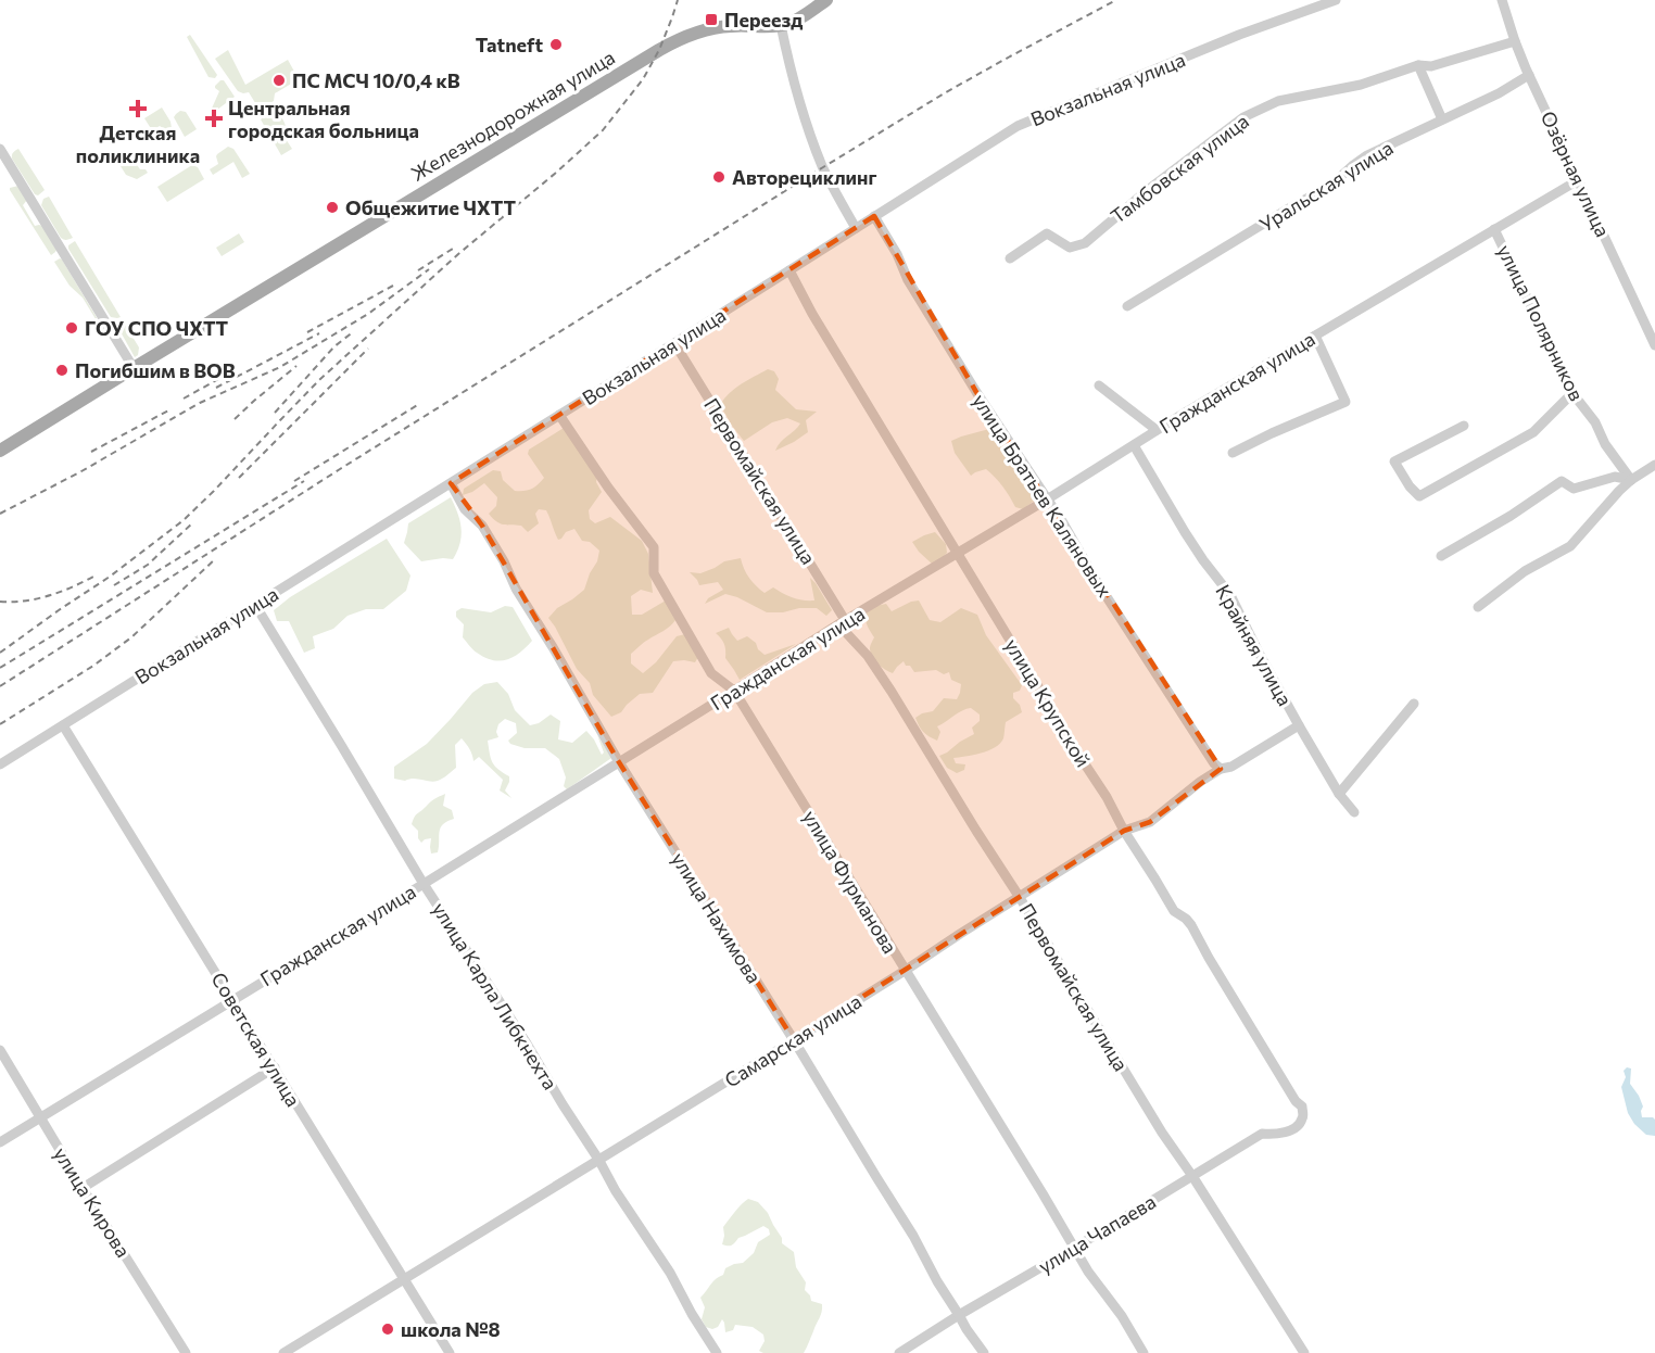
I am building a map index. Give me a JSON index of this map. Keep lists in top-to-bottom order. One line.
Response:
{"streets":{"main road":["Железнодорожная улица"],"street":["Вокзальная улица","Тамбовская улица","Озёрная улица","Уральская улица","улица Полярников","Гражданская улица","Первомайская улица","улица Братьев Каляновых","Крайняя улица","улица Крупской","улица Фурманова","улица Нахимова","улица Карла Либкнехта","Советская улица","Самарская улица","улица Кирова","улица Чапаева"]},"crossings":[["Вокзальная улица","Первомайская улица"],["Вокзальная улица","улица Братьев Каляновых"],["Вокзальная улица","улица Крупской"],["Вокзальная улица","улица Фурманова"],["Вокзальная улица","улица Нахимова"],["Вокзальная улица","улица Карла Либкнехта"],["Вокзальная улица","Советская улица"],["Тамбовская улица","Озёрная улица"],["Озёрная улица","Уральская улица"],["Озёрная улица","Гражданская улица"],["улица Полярников","Гражданская улица"],["Гражданская улица","Первомайская улица"],["Гражданская улица","улица Братьев Каляновых"],["Гражданская улица","Крайняя улица"],["Гражданская улица","улица Крупской"],["Гражданская улица","улица Фурманова"],["Гражданская улица","улица Нахимова"],["Гражданская улица","улица Карла Либкнехта"],["Гражданская улица","Советская улица"],["Гражданская улица","улица Кирова"],["Первомайская улица","Самарская улица"],["Первомайская улица","улица Чапаева"],["улица Братьев Каляновых","Самарская улица"],["Крайняя улица","Самарская улица"],["улица Крупской","Самарская улица"],["улица Крупской","улица Чапаева"],["улица Фурманова","Самарская улица"],["улица Фурманова","улица Чапаева"],["улица Нахимова","Самарская улица"],["улица Нахимова","улица Чапаева"],["улица Карла Либкнехта","Самарская улица"],["Советская улица","Самарская улица"]],"places":{"transit":["Переезд"],"other":["Tatneft","ПС МСЧ 10/0,4 кВ","Авторециклинг","Общежитие ЧХТТ","ГОУ СПО ЧХТТ","Погибшим в ВОВ","школа №8"],"health":["Детская поликлиника","Центральная городская больница"]}}
